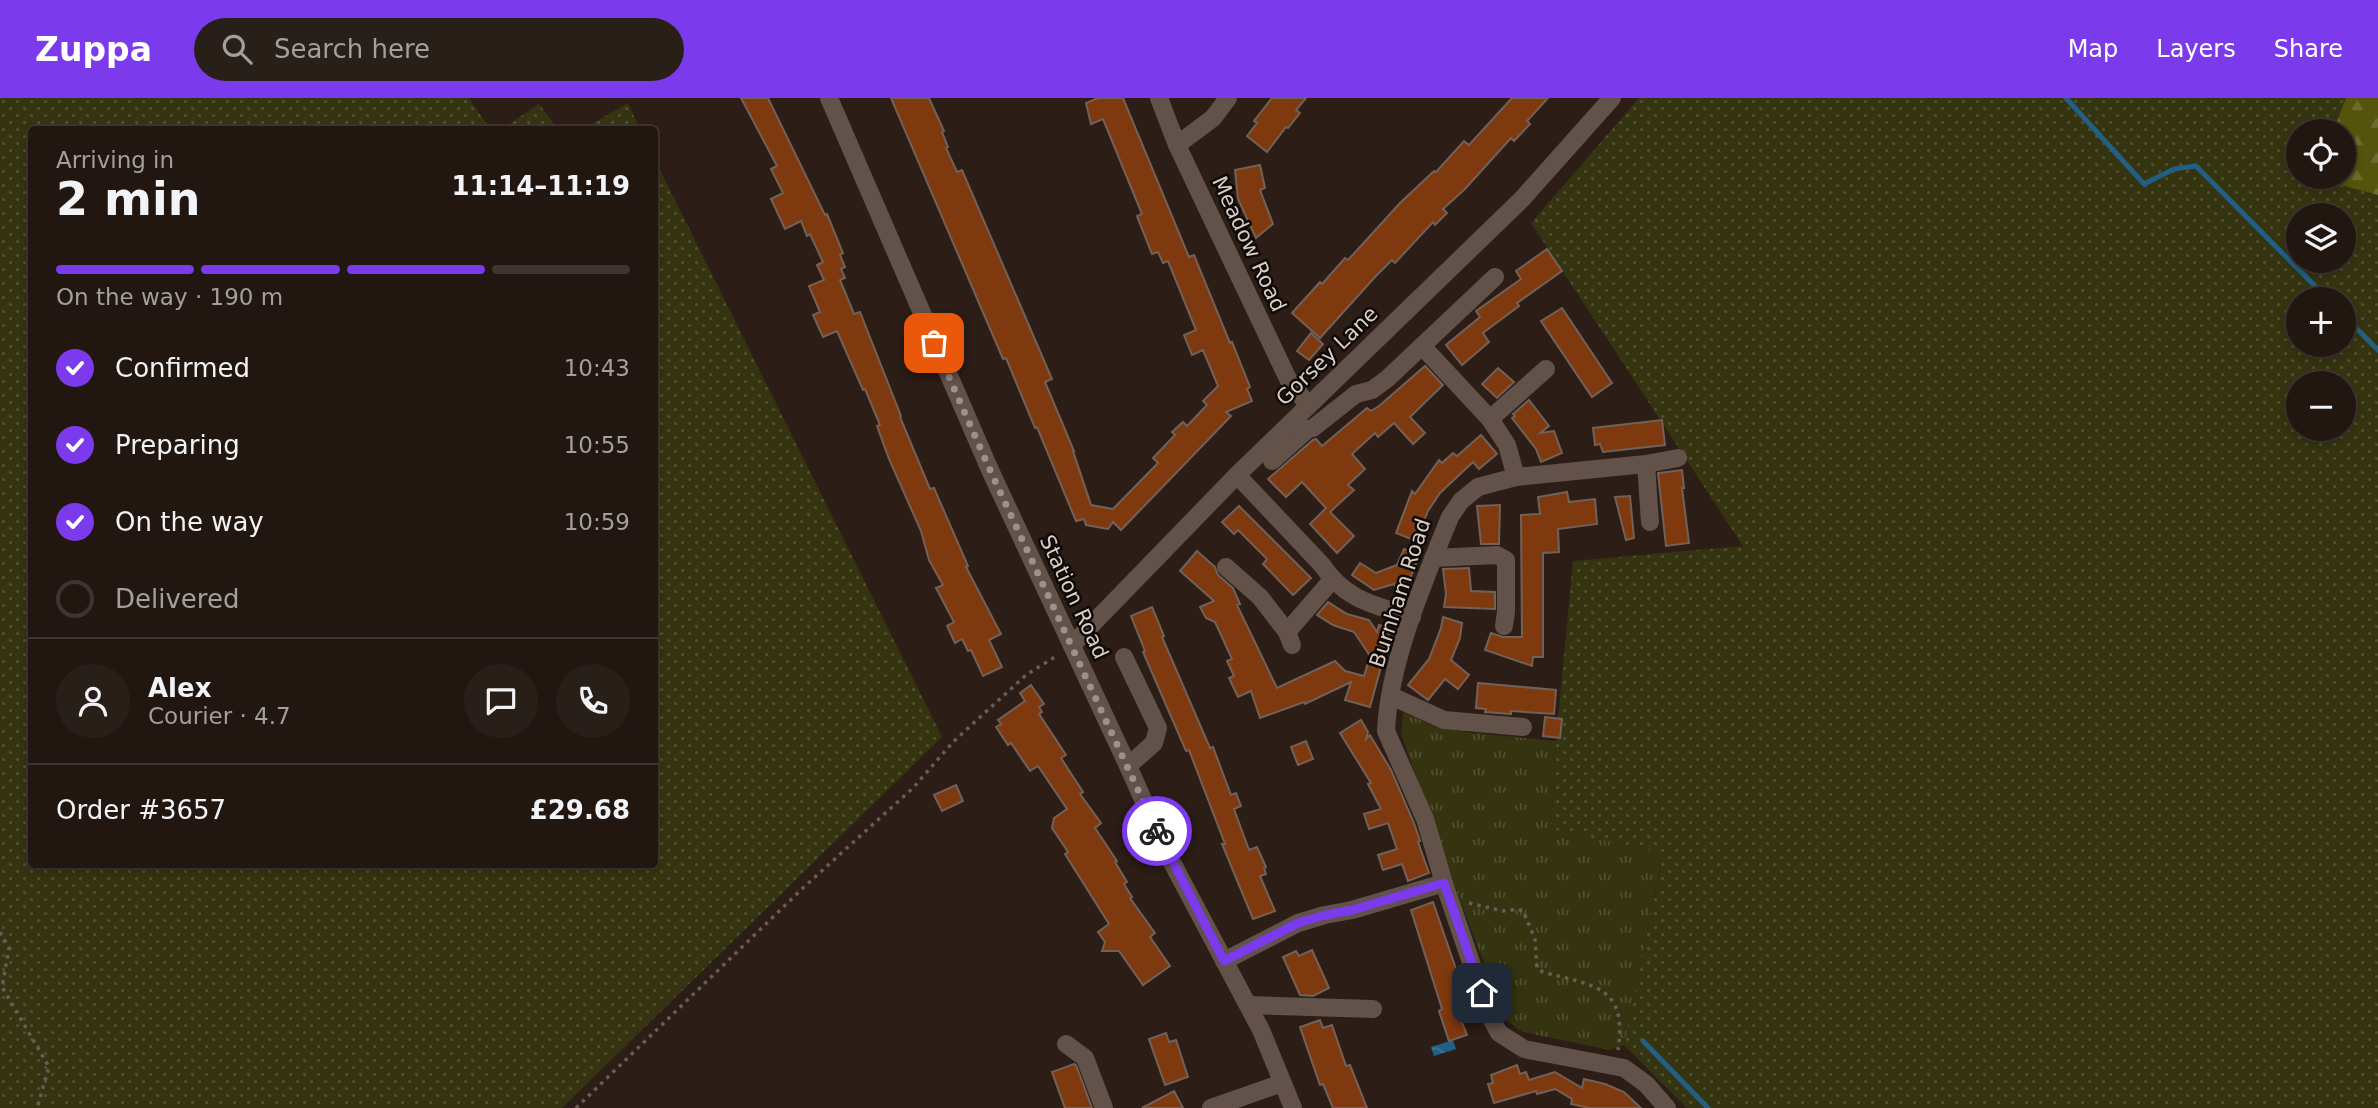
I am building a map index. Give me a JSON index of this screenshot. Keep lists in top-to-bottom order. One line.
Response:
{"streets":{"street":["Meadow Road","Gorsey Lane","Burnham Road","Station Road"]},"crossings":[["Meadow Road","Gorsey Lane"],["Gorsey Lane","Station Road"]],"page":{"header":"Zuppa","search":"Search here","nav":["Map","Layers","Share"],"map_buttons":["+","−"],"heading":["2 min","Arriving in","11:14–11:19"],"panel":["Alex","Courier · 4.7","Order #3657","£29.68"],"bar":"On the way · 190 m","list":[["Confirmed","10:43"],["Preparing","10:55"],["On the way","10:59"],"Delivered"]}}
